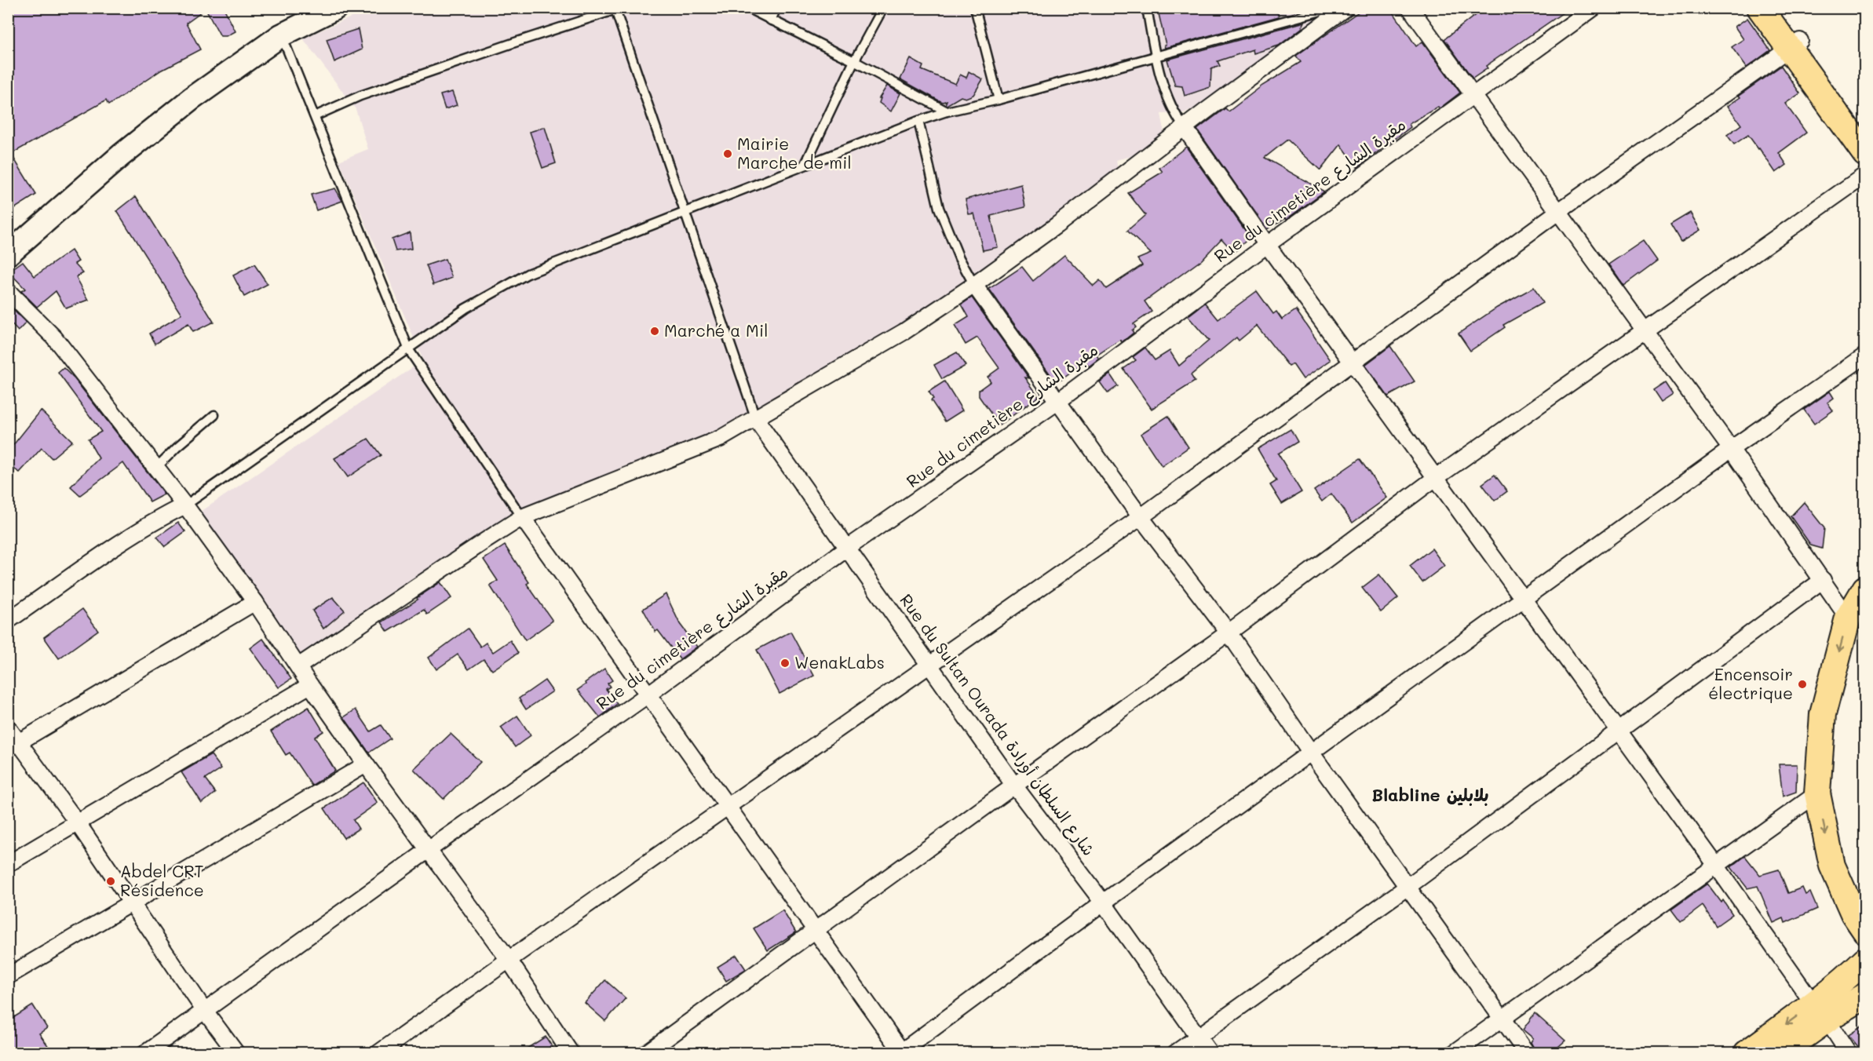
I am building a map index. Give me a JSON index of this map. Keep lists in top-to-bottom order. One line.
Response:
{"streets":{"street":["Rue du cimetière مقبرة الشارع","Rue du Sultan Ourada شارع السلطان أورادة"]},"crossings":[["Rue du cimetière مقبرة الشارع","Rue du Sultan Ourada شارع السلطان أورادة"]],"districts":["Blabline بلابلين"],"places":["Mairie Marche de mil","Marché a Mil","WenakLabs","Encensoir électrique","Abdel CRT Résidence"]}
